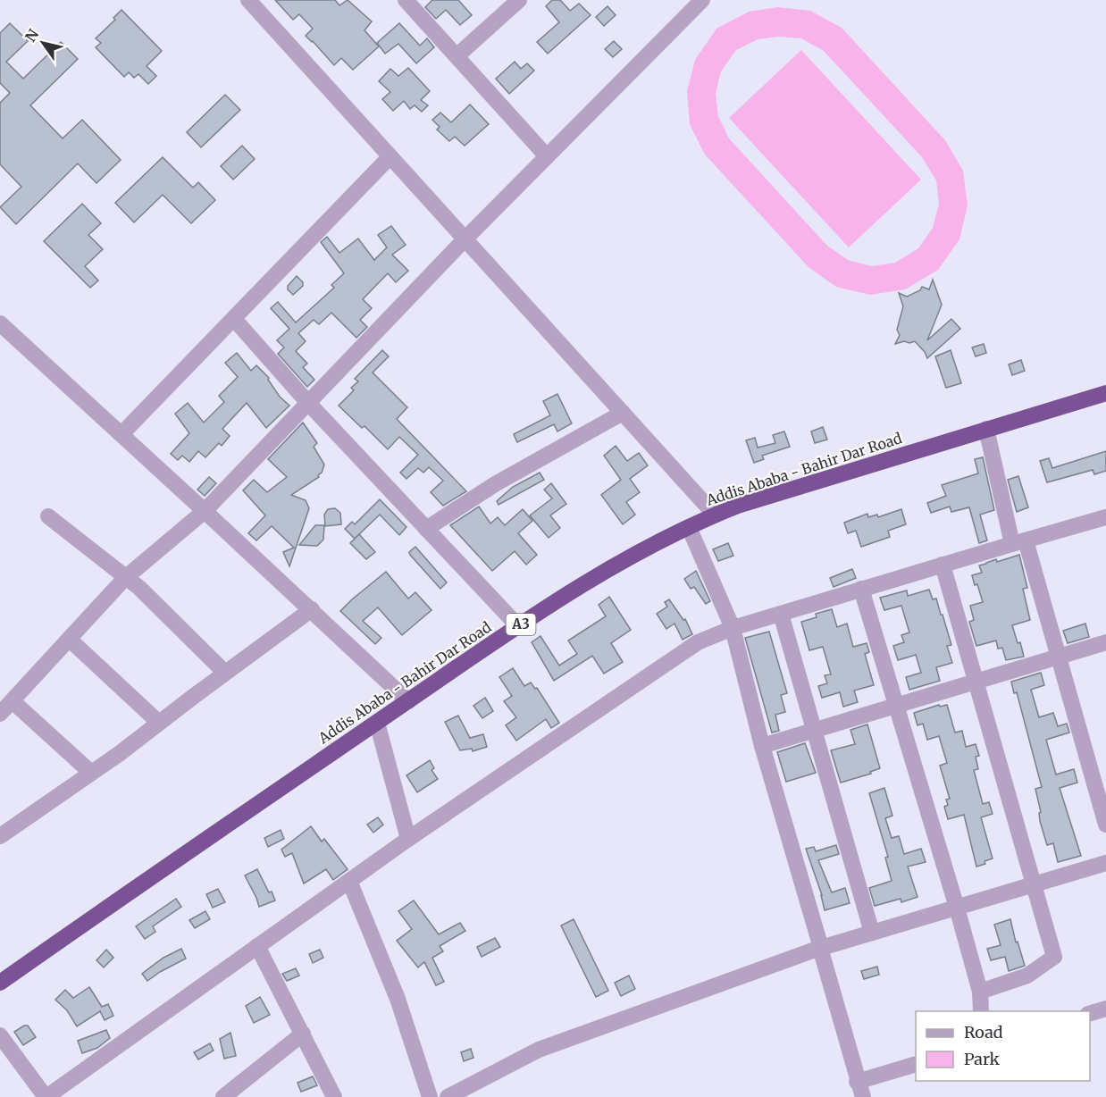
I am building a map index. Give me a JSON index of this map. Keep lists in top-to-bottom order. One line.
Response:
{"streets":{"highway":["Addis Ababa - Bahir Dar Road","A3"]},"legend":["Road","Park"],"north":"top left"}
